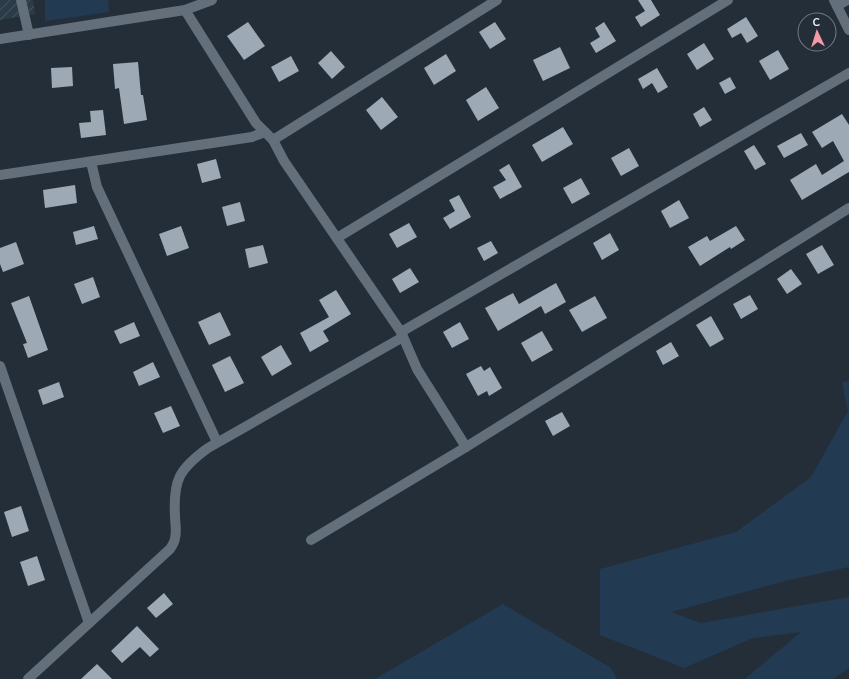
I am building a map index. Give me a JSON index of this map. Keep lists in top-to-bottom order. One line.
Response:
{"north":"top"}
